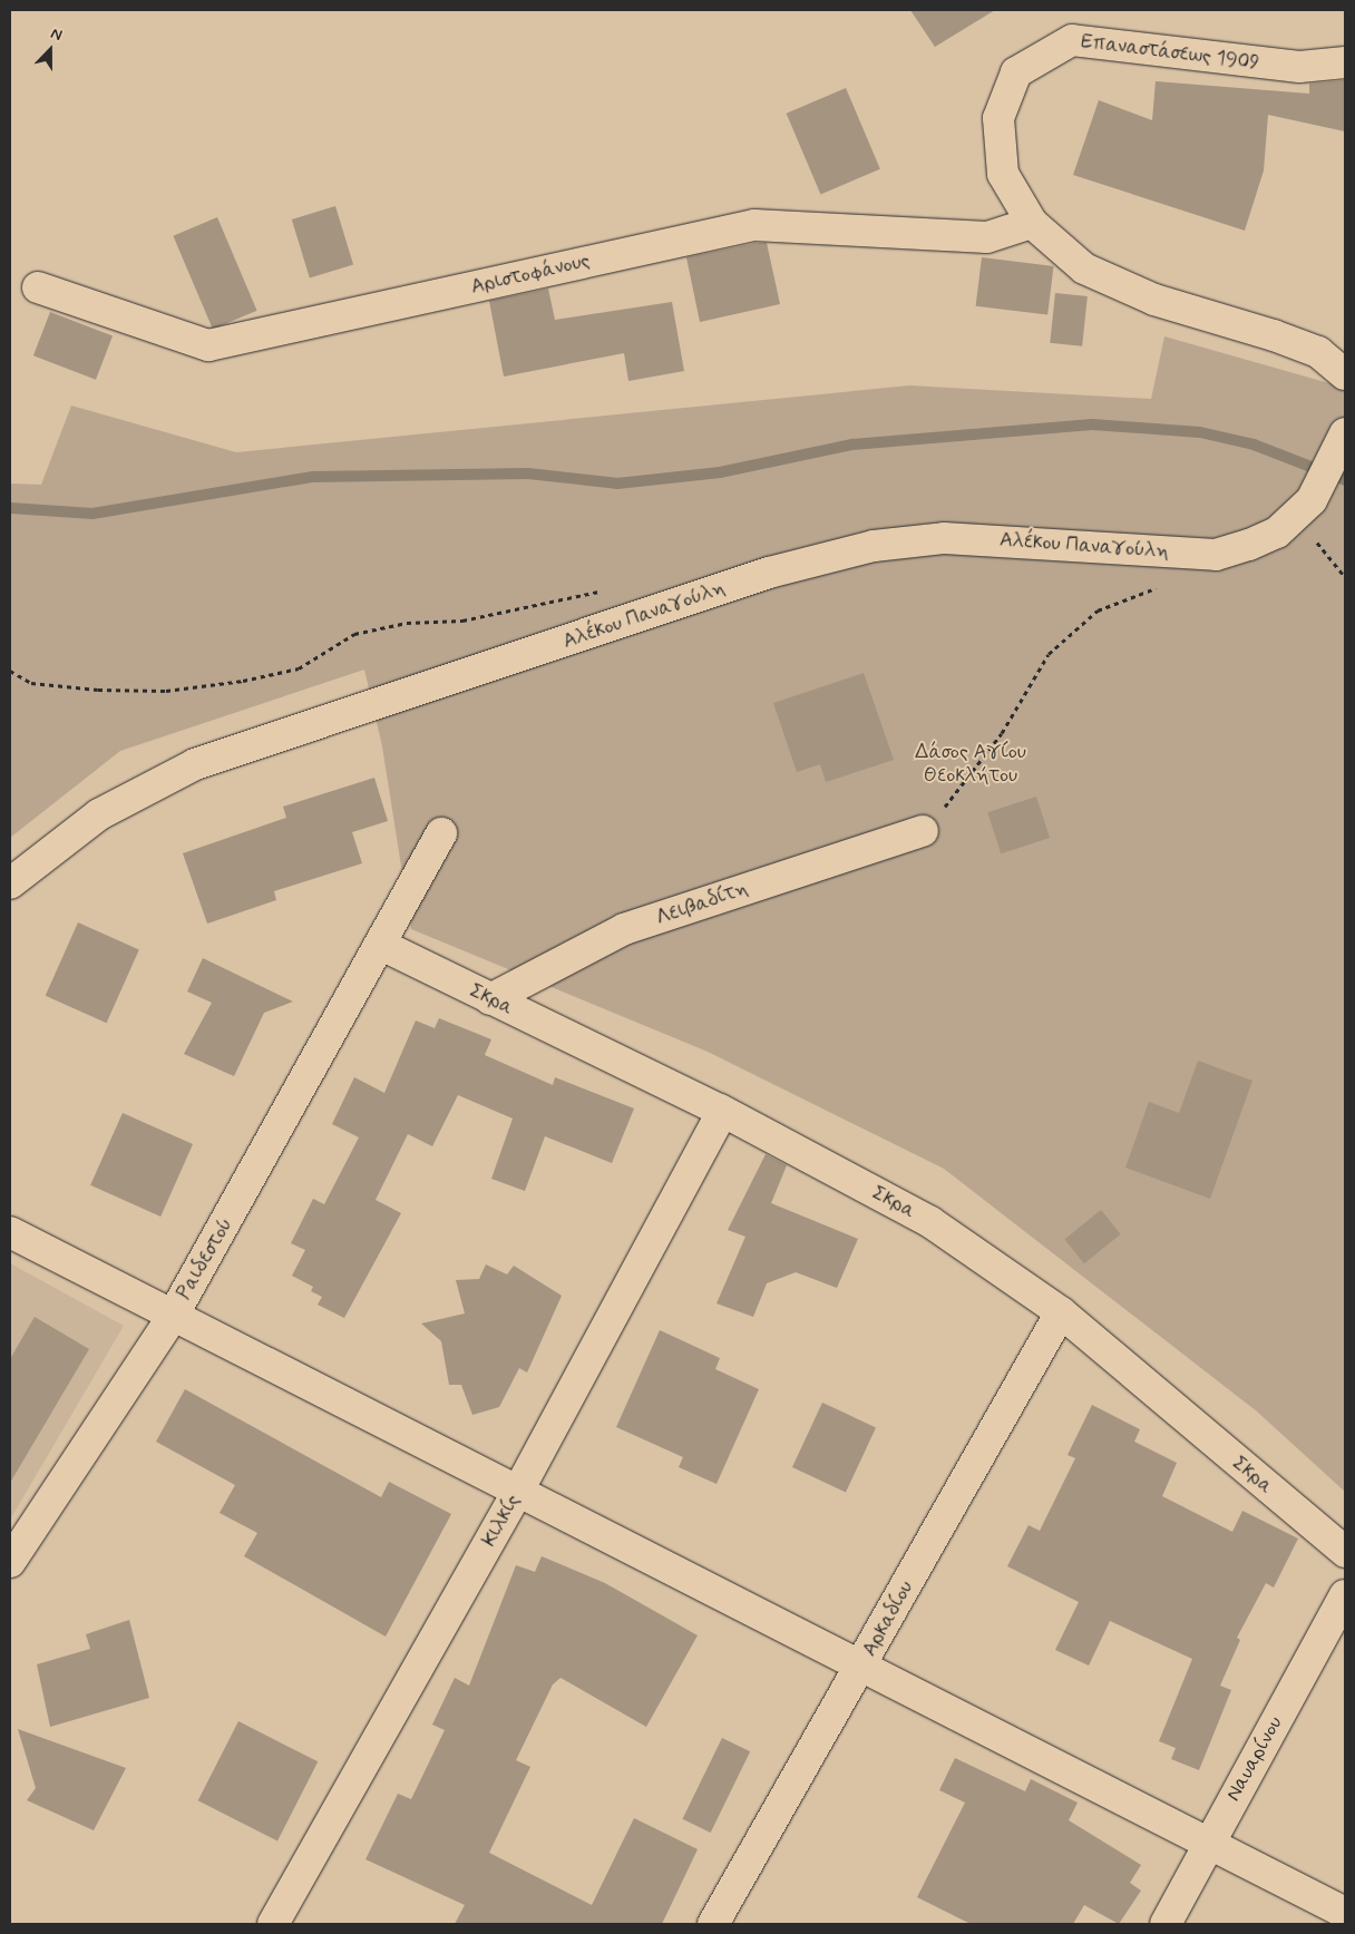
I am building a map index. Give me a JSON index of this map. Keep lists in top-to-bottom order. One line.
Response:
{"streets":{"street":["Επαναστάσεως 1909","Αριστοφάνους","Αλέκου Παναγούλη","Λειβαδίτη","Σκρα","Ραιδεστού","Κιλκίς","Αρκαδίου","Ναυαρίνου"]},"crossings":[["Επαναστάσεως 1909","Αριστοφάνους"],["Λειβαδίτη","Σκρα"],["Σκρα","Ραιδεστού"],["Σκρα","Κιλκίς"],["Σκρα","Αρκαδίου"]],"parks":["Δάσος Αγίου Θεοκλήτου"],"north":"top"}
